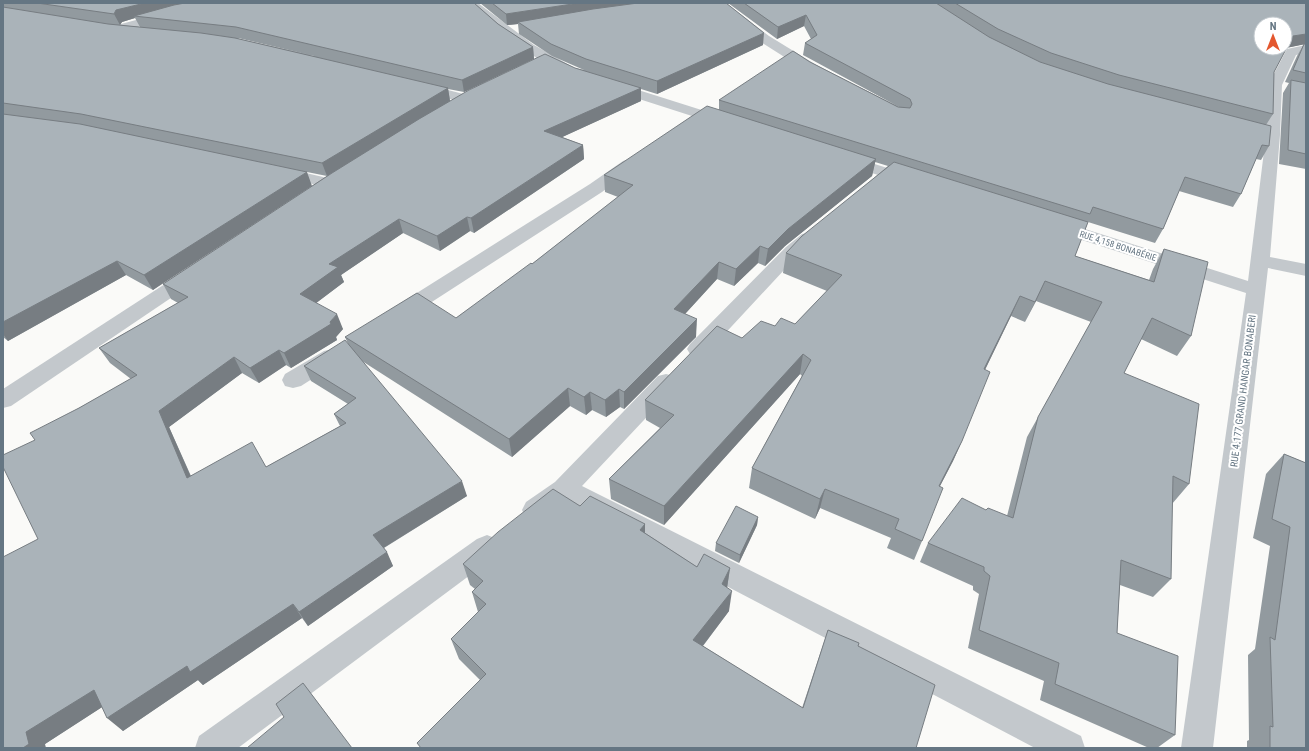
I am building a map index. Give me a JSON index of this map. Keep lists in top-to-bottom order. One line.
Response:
{"streets":{"street":["RUE 4,158 BONABÉRIE","RUE 4.177 GRAND HANGAR BONABERI"]},"crossings":[["RUE 4,158 BONABÉRIE","RUE 4.177 GRAND HANGAR BONABERI"]],"north":"top"}
